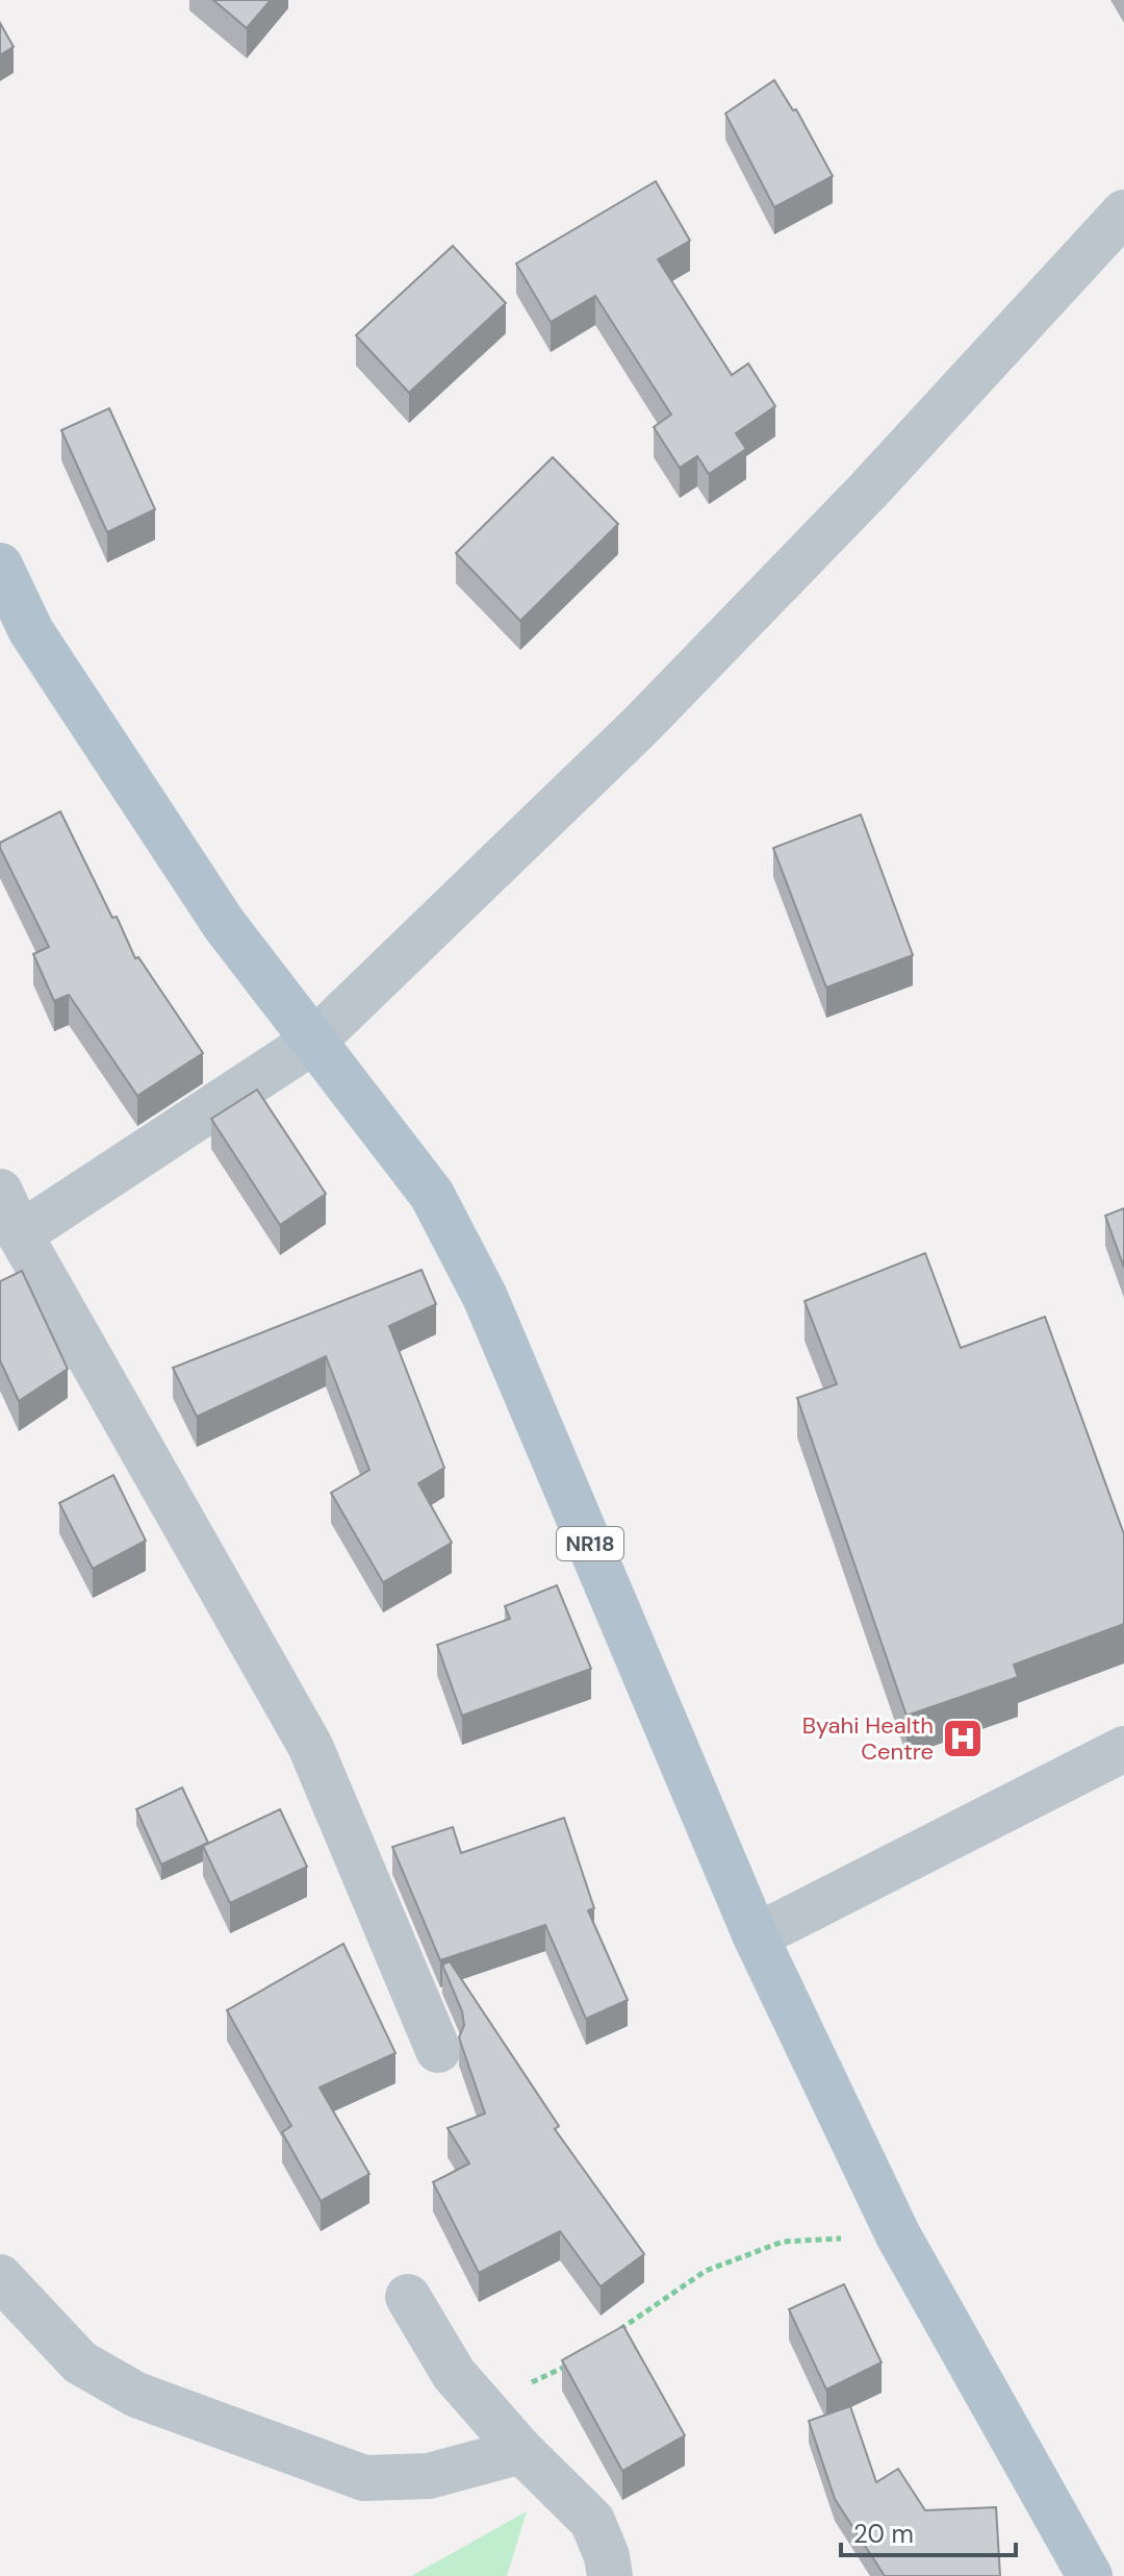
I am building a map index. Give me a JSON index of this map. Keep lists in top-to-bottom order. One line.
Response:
{"streets":{"main road":["NR18"]},"places":{"hospital":["Byahi Health Centre"]},"scale_bar":"20 m"}
